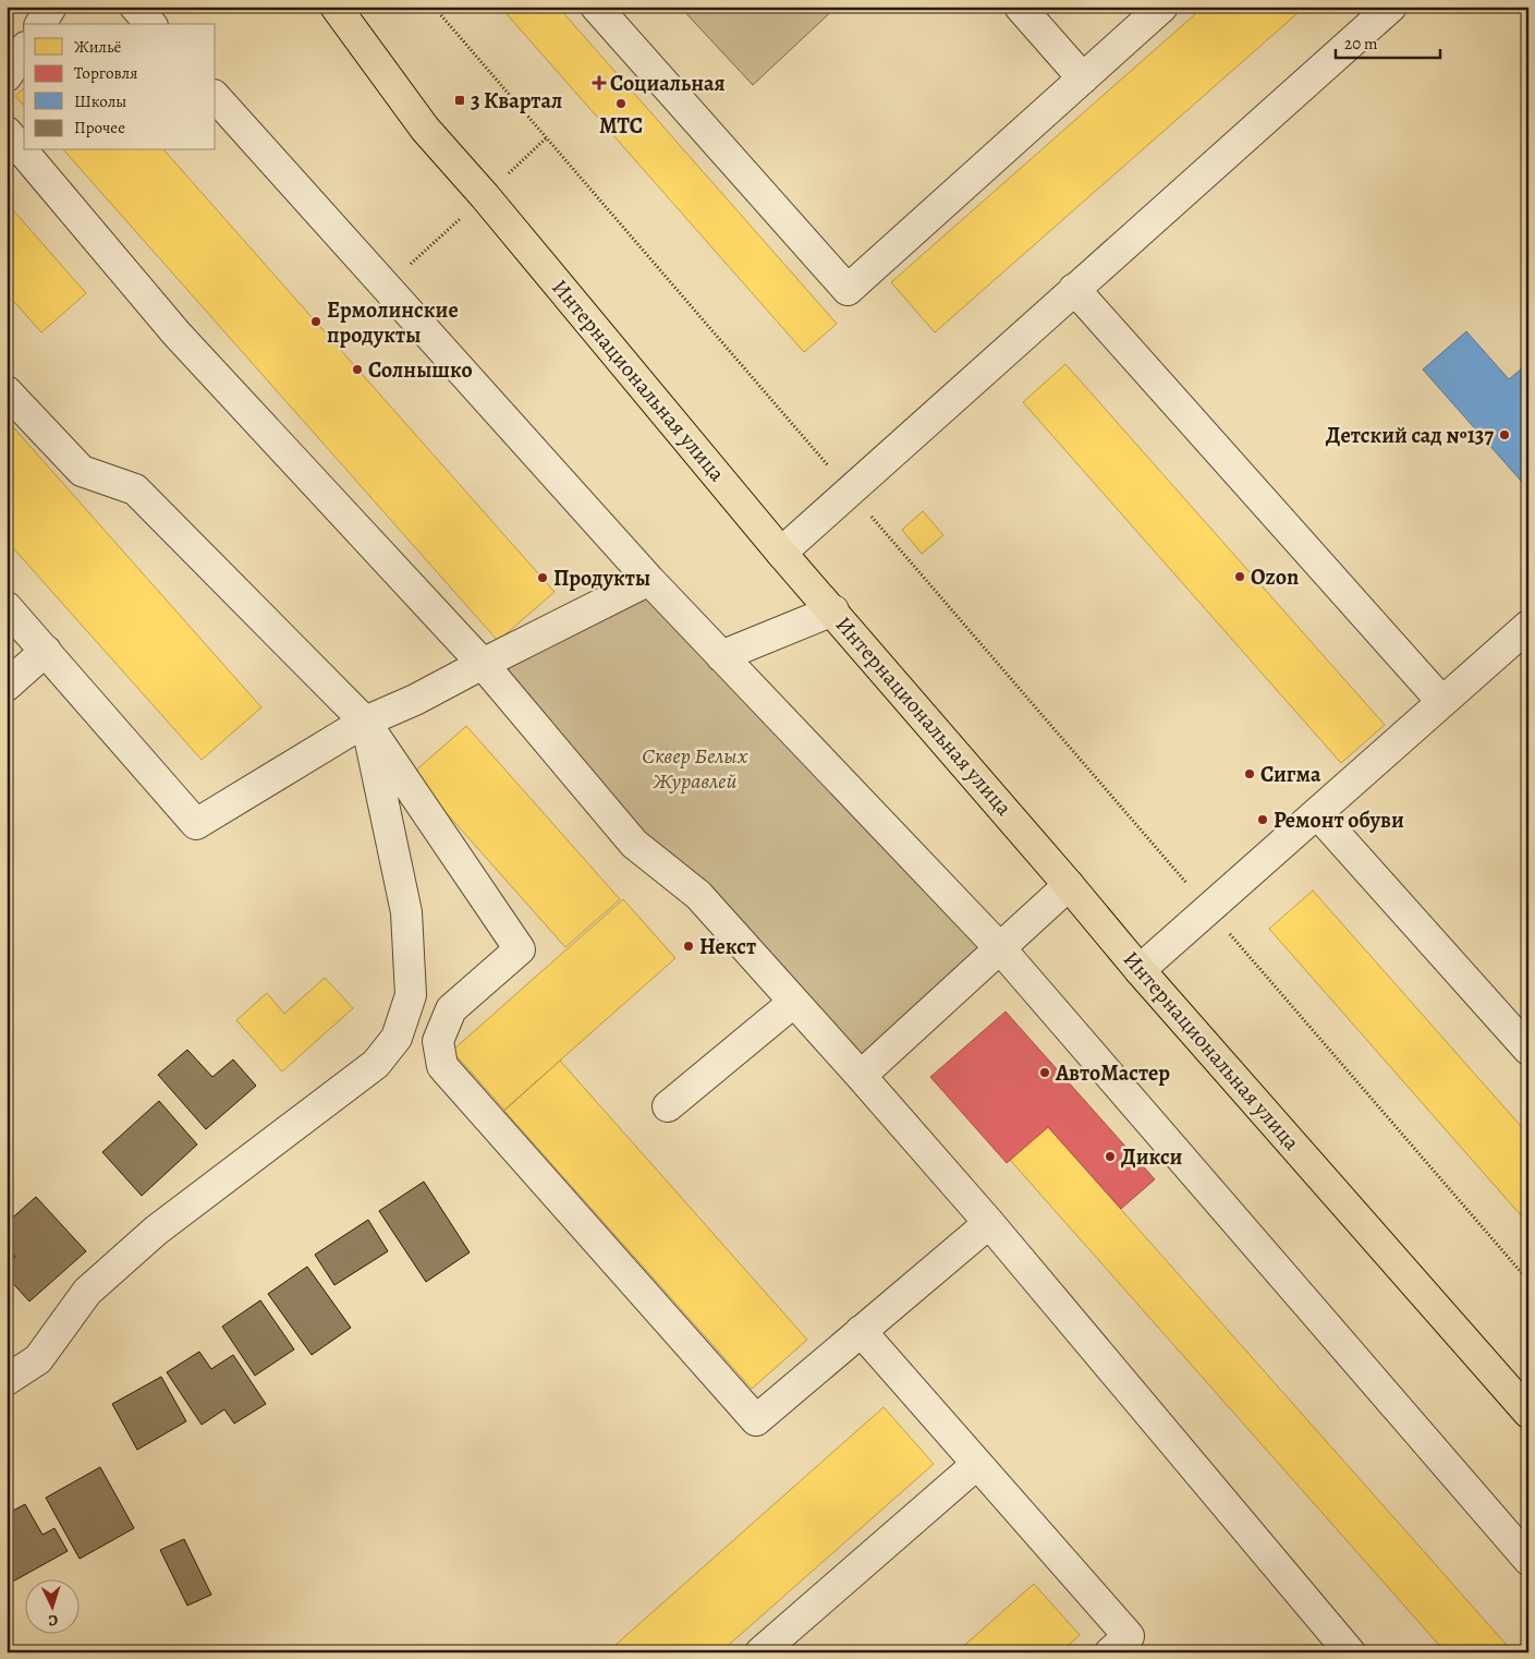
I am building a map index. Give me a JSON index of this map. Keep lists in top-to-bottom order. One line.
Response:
{"streets":{"main road":["Интернациональная улица"]},"parks":["Сквер Белых Журавлей"],"places":{"health":["Социальная"],"transit":["3 Квартал"],"other":["МТС","Ермолинские продукты","Солнышко","Детский сад №137","Ozon","Продукты","Сигма","Ремонт обуви","Некст","АвтоМастер","Дикси"]},"legend":["Жильё","Торговля","Школы","Прочее"],"scale_bar":"20 m","north":"bottom"}
